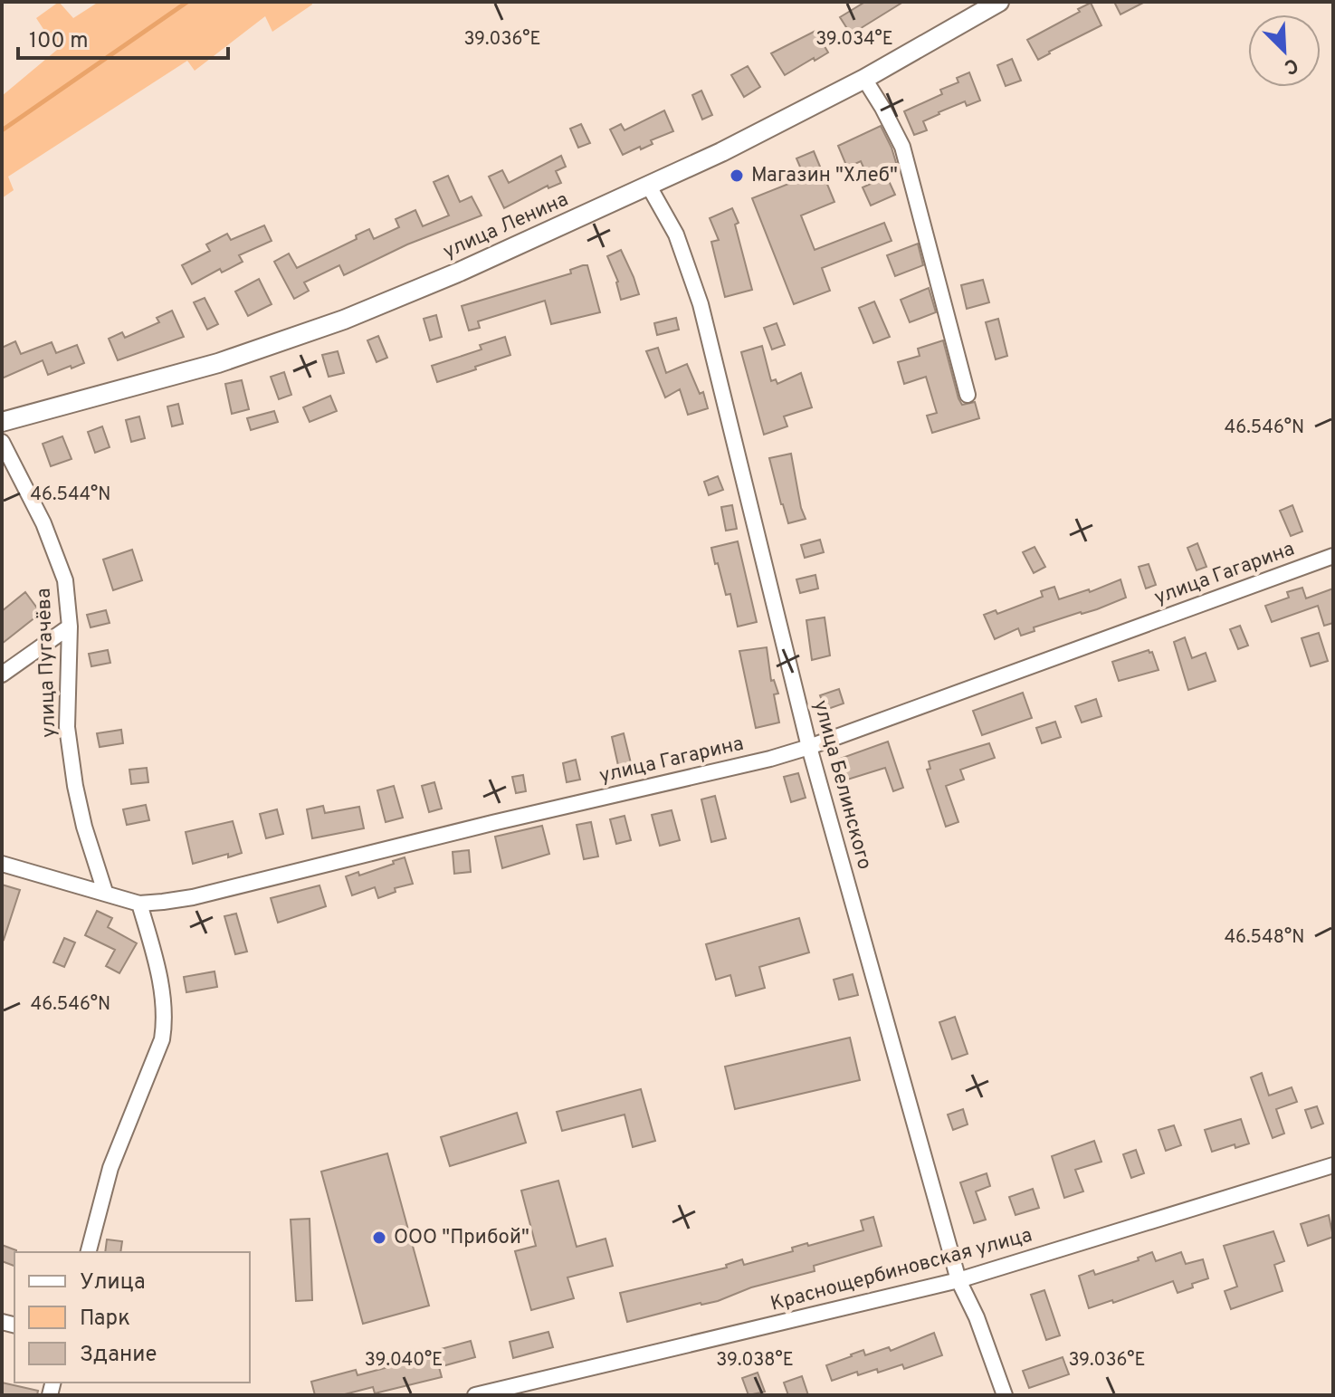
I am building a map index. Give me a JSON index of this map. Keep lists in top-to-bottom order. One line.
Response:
{"streets":{"main road":["улица Ленина"],"street":["улица Гагарина","улица Пугачёва","улица Белинского","Краснощербиновская улица"]},"crossings":[["улица Ленина","улица Белинского"],["улица Гагарина","улица Пугачёва"],["улица Гагарина","улица Белинского"],["улица Белинского","Краснощербиновская улица"]],"places":["Магазин \"Хлеб\"","ООО \"Прибой\""],"legend":["Улица","Парк","Здание"],"scale_bar":"100 m","north":"bottom right","coordinates":["39.036°E","39.034°E","46.546°N","46.544°N","46.548°N","39.040°E","39.038°E"]}
